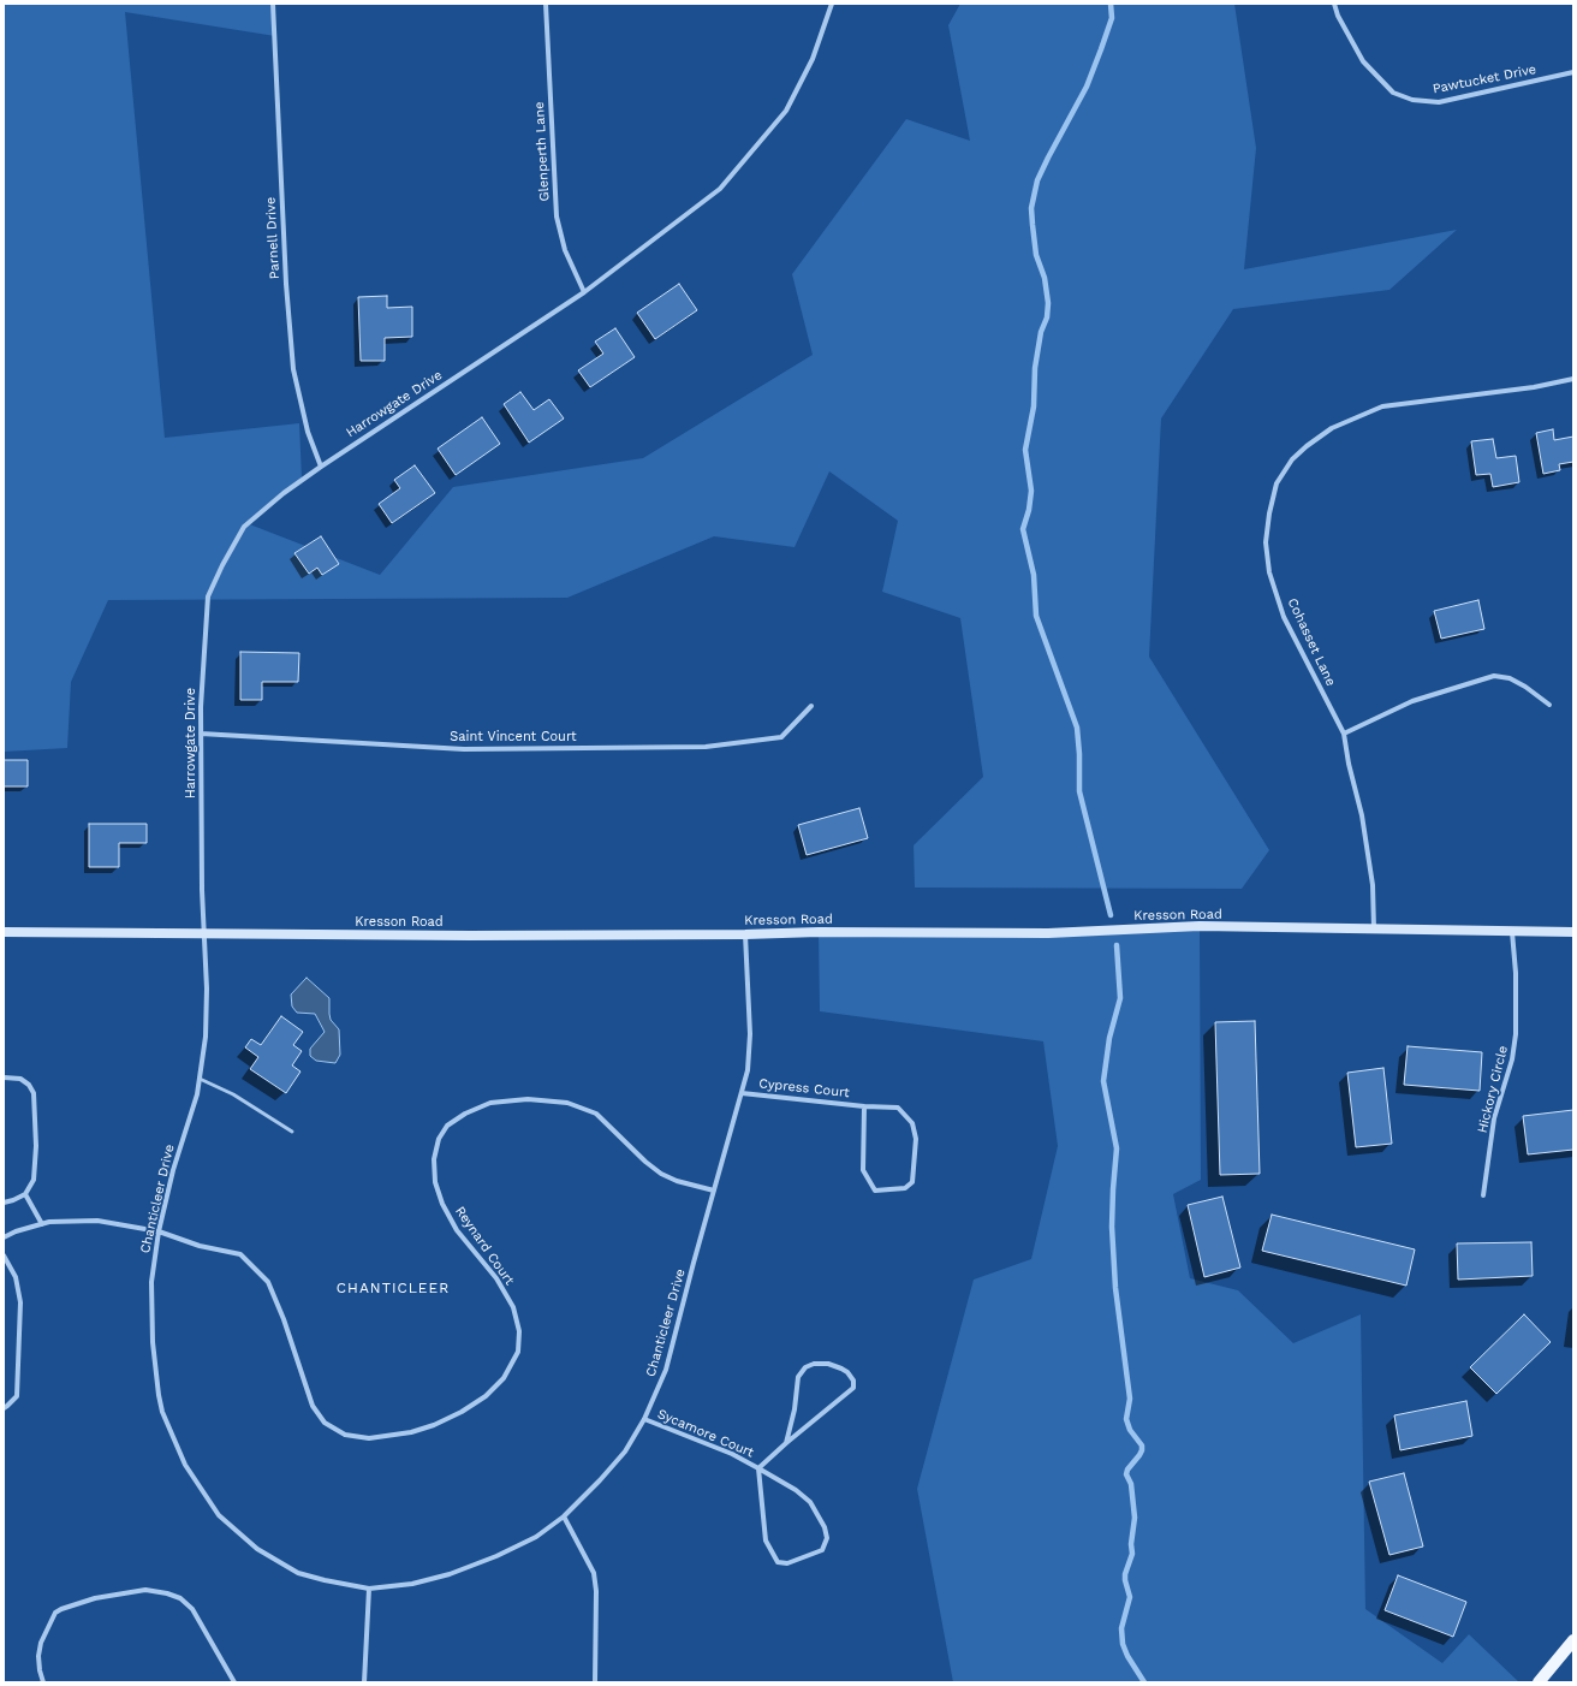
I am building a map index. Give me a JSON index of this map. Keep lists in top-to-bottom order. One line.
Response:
{"streets":{"street":["Pawtucket Drive","Glenperth Lane","Parnell Drive","Harrowgate Drive","Cohasset Lane","Saint Vincent Court","Kresson Road","Cypress Court","Hickory Circle","Chanticleer Drive","Reynard Court","Sycamore Court"]},"crossings":[["Glenperth Lane","Harrowgate Drive"],["Parnell Drive","Harrowgate Drive"],["Harrowgate Drive","Saint Vincent Court"],["Harrowgate Drive","Kresson Road"],["Harrowgate Drive","Chanticleer Drive"],["Cohasset Lane","Kresson Road"],["Kresson Road","Hickory Circle"],["Kresson Road","Chanticleer Drive"],["Cypress Court","Chanticleer Drive"],["Chanticleer Drive","Reynard Court"],["Chanticleer Drive","Sycamore Court"]],"districts":["CHANTICLEER"]}
